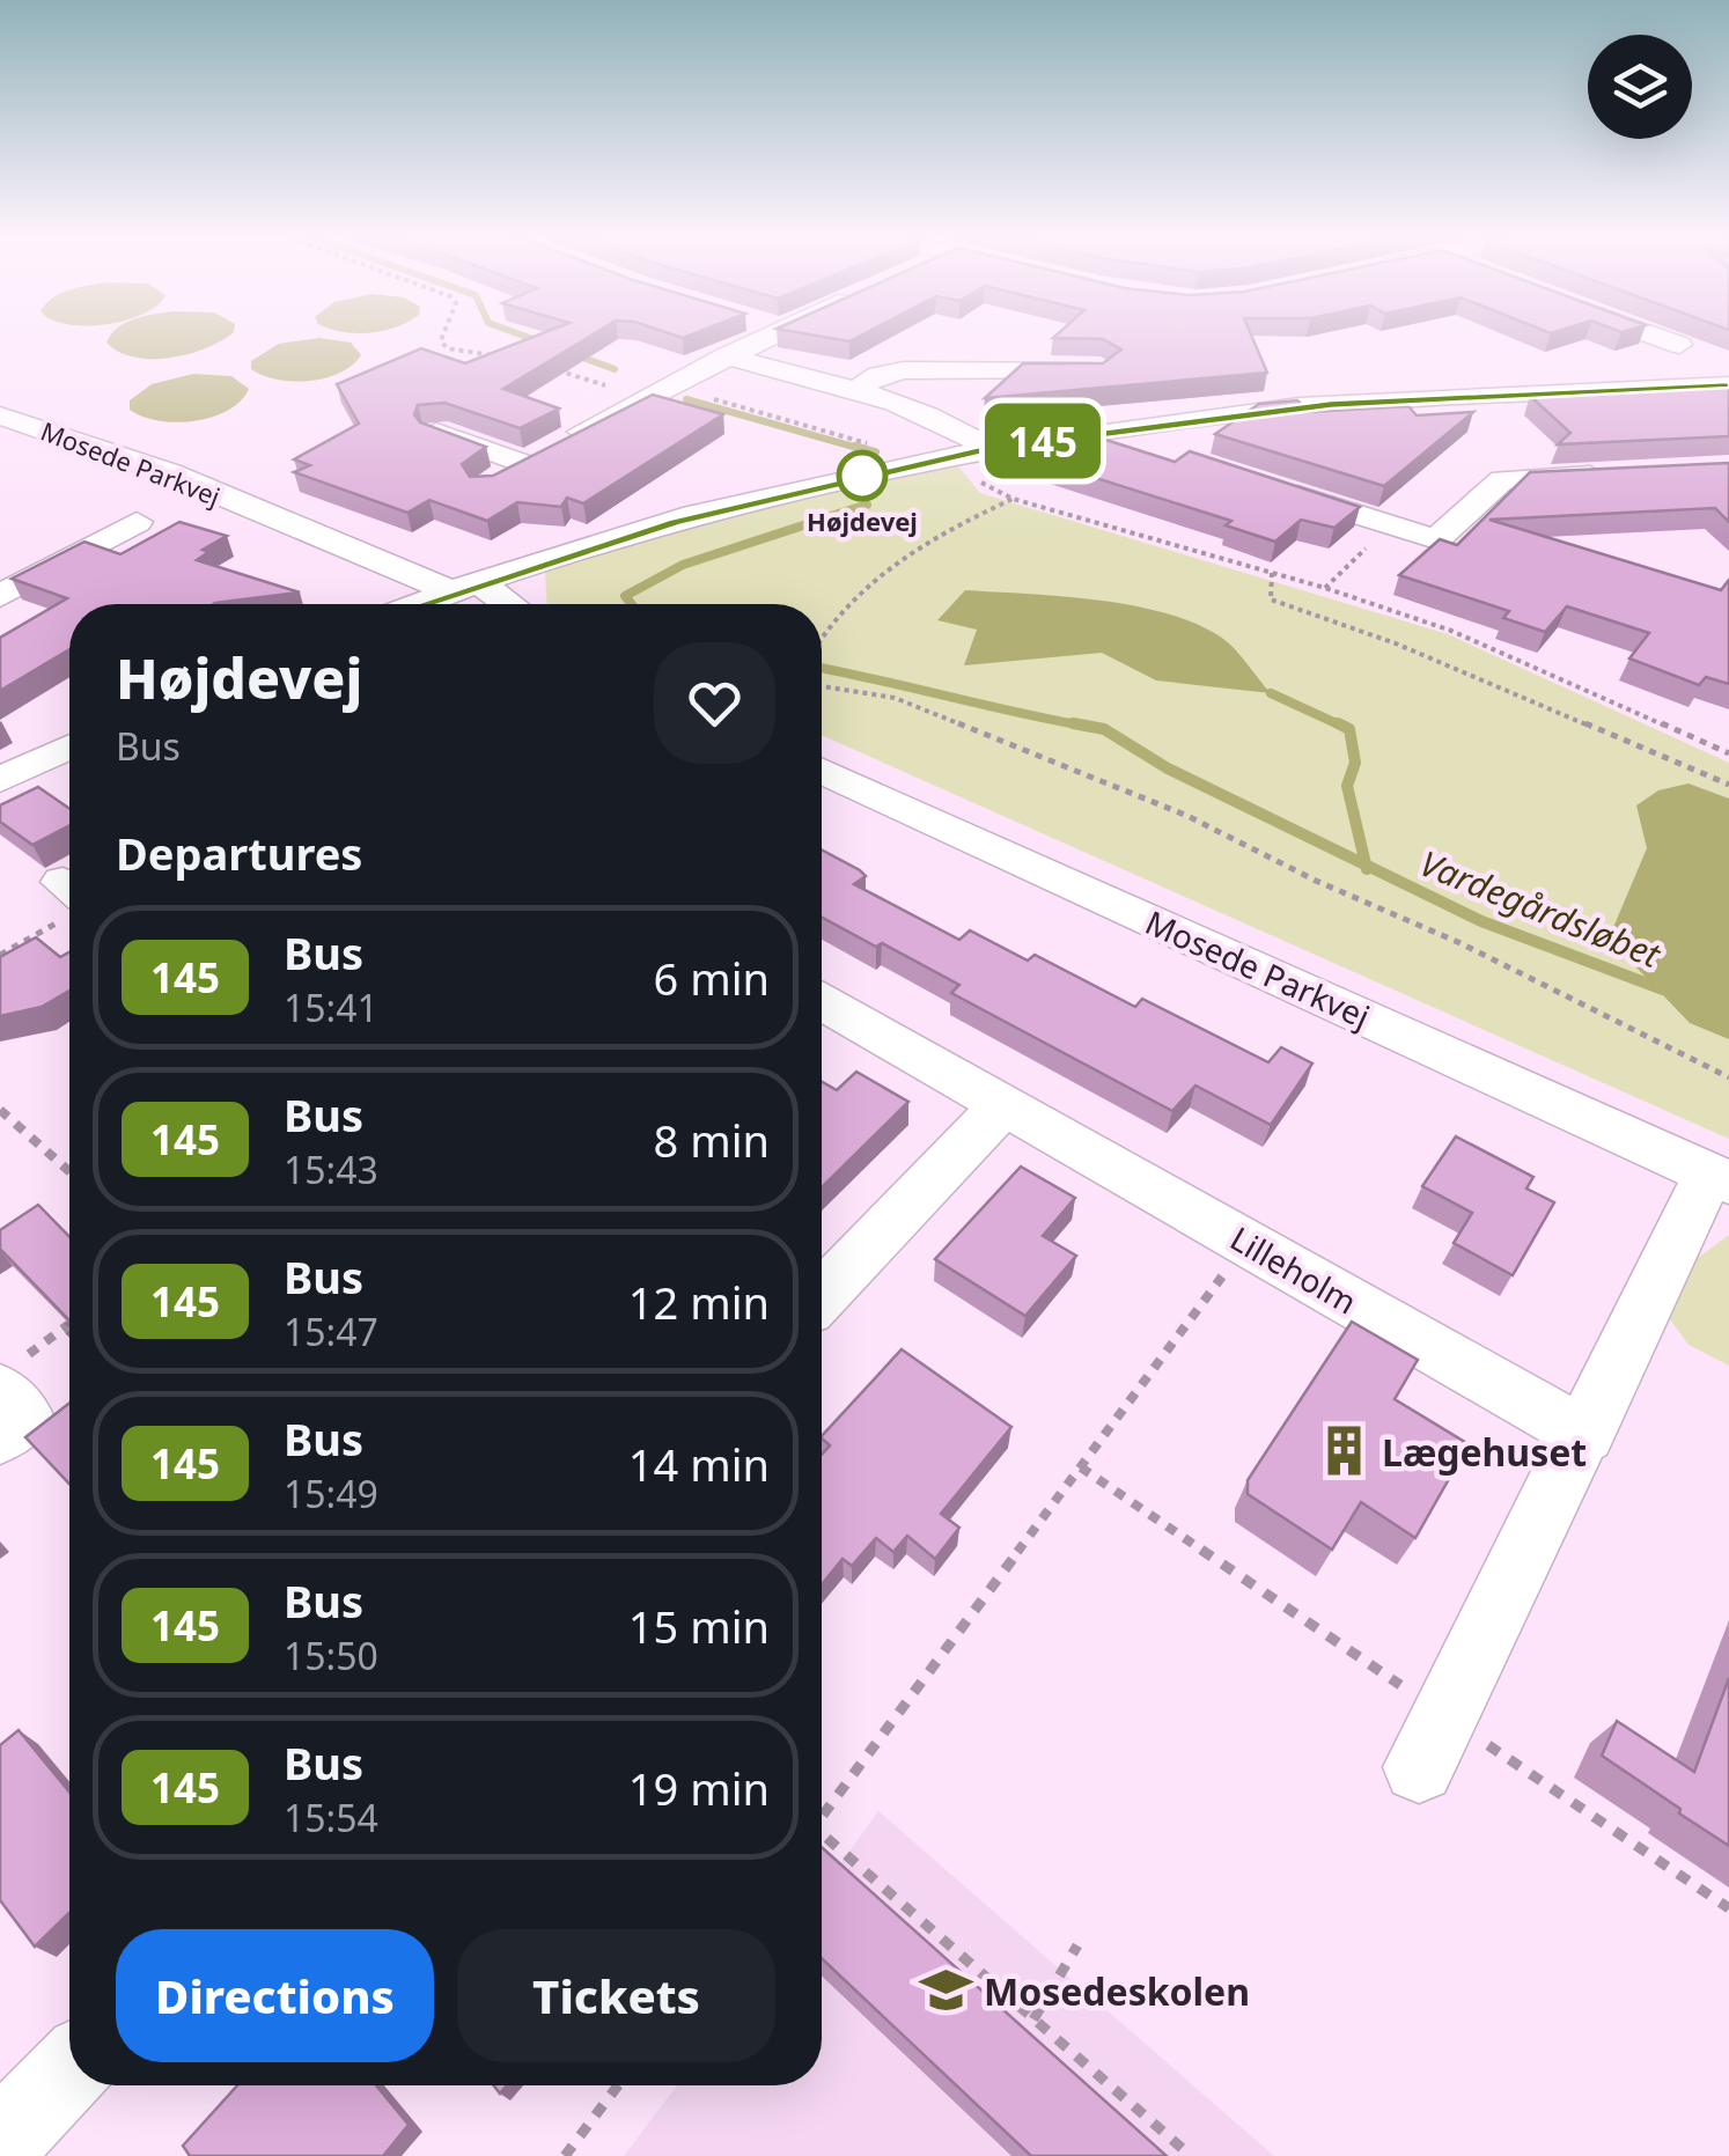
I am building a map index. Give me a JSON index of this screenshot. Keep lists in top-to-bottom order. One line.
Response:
{"streets":{"street":["Mosede Parkvej","Lilleholm"]},"crossings":[["Mosede Parkvej","Lilleholm"]],"water":["Vardegårdsløbet"],"places":{"other":["Højdevej"],"building":["Lægehuset"],"school or university":["Mosedeskolen"]},"lines":["bus line 145"],"page":{"on_map":"145","heading":[["Højdevej","Bus"],"Departures"],"list":[{"mark":"145","name":"Bus","note":"15:41","value":"6 min"},{"mark":"145","name":"Bus","note":"15:43","value":"8 min"},{"mark":"145","name":"Bus","note":"15:47","value":"12 min"},{"mark":"145","name":"Bus","note":"15:49","value":"14 min"},{"mark":"145","name":"Bus","note":"15:50","value":"15 min"},{"mark":"145","name":"Bus","note":"15:54","value":"19 min"}],"buttons":["Directions","Tickets"]}}
